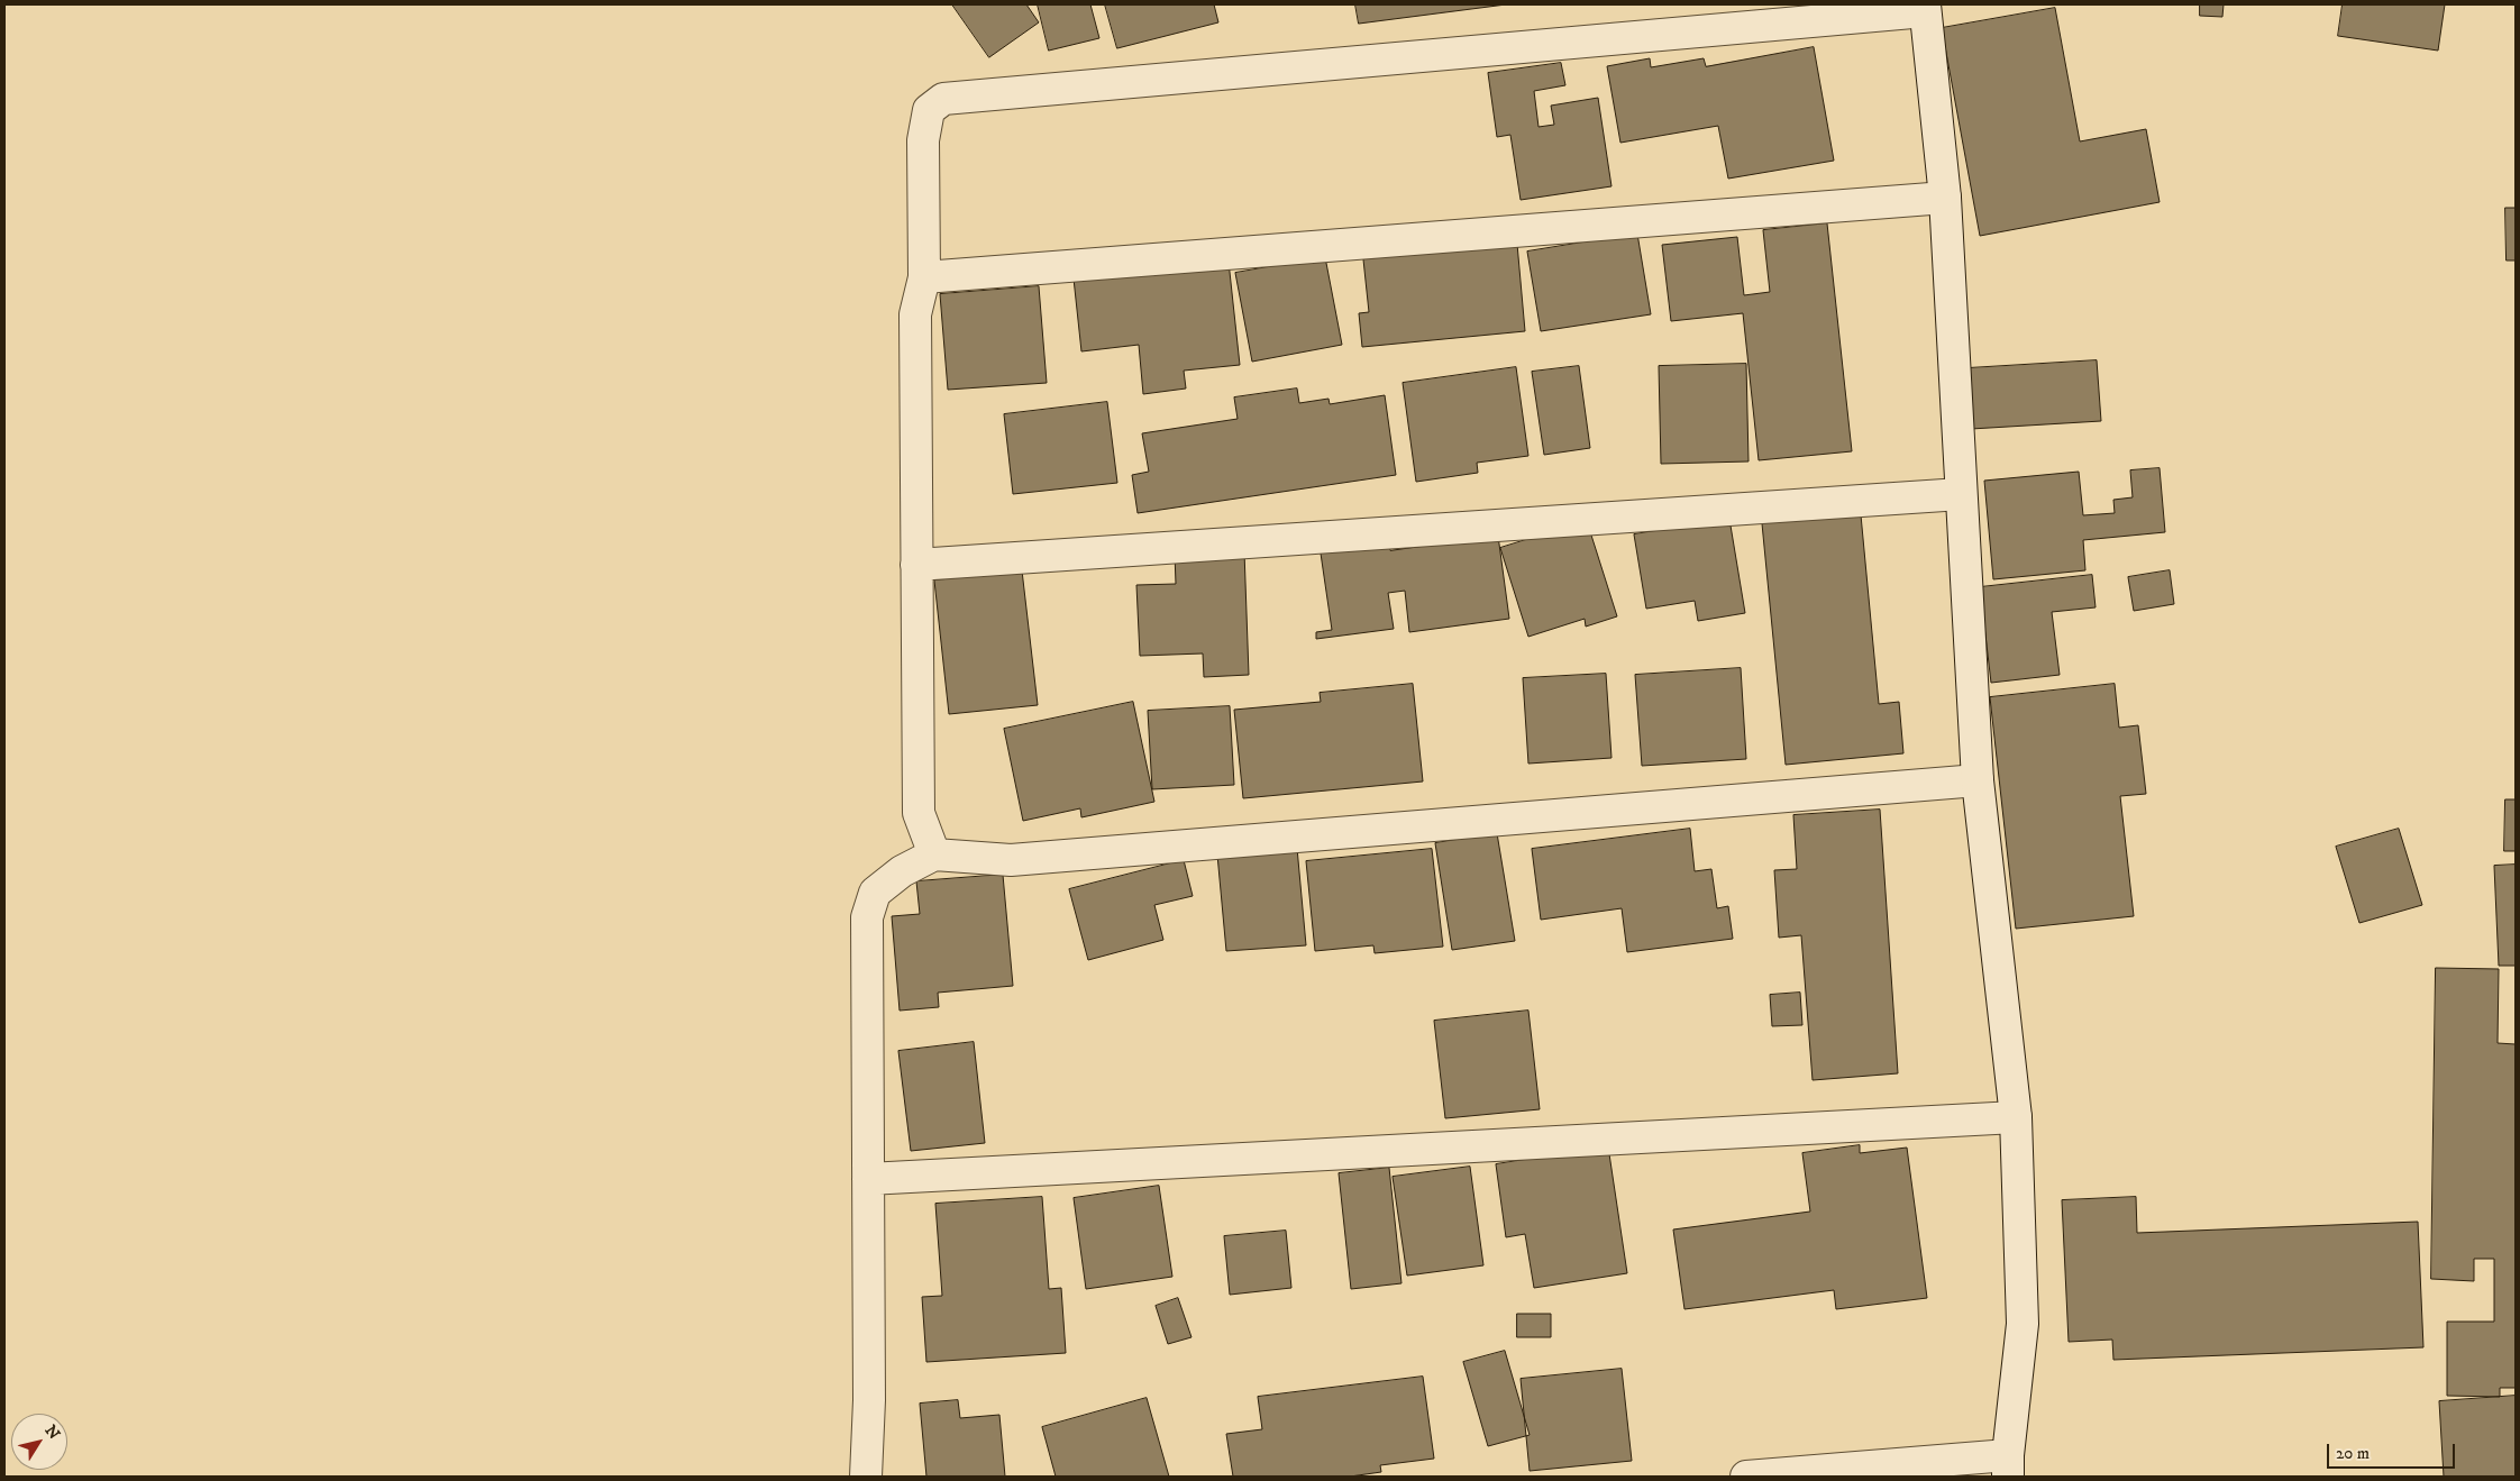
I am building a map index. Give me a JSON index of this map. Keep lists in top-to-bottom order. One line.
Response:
{"scale_bar":"20 m","north":"top right"}
